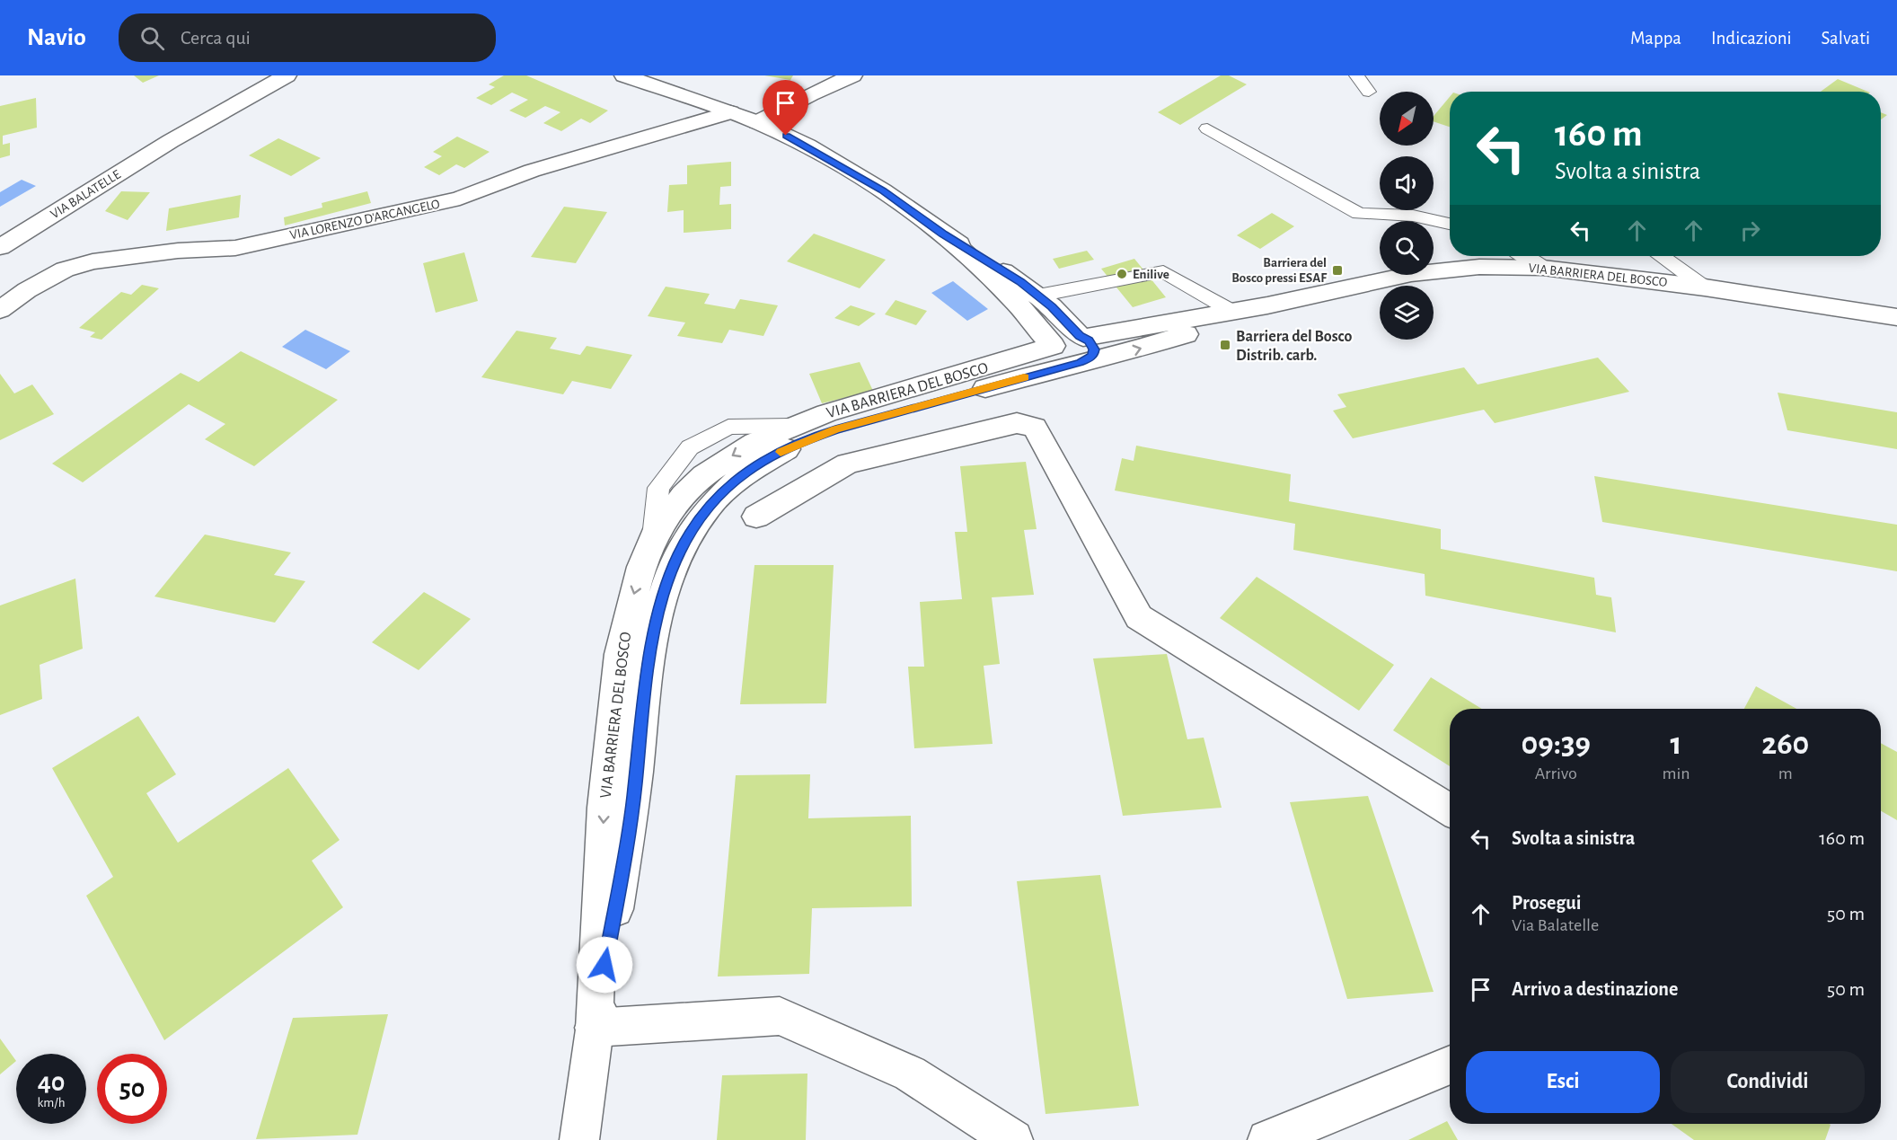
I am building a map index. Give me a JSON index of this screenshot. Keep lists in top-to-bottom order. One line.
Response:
{"streets":{"main road":["VIA BALATELLE","VIA LORENZO D'ARCANGELO","VIA BARRIERA DEL BOSCO"]},"places":{"transit":["Barriera del Bosco pressi ESAF","Barriera del Bosco Distrib. carb."],"other":["Enilive"]},"north":"bottom left","page":{"header":"Navio","search":"Cerca qui","nav":["Mappa","Indicazioni","Salvati"],"turn":["160 m","Svolta a sinistra"],"eta":["09:39","Arrivo","1","min","260","m"],"list":[{"name":"Svolta a sinistra","value":"160 m"},{"name":"Prosegui","note":"Via Balatelle","value":"50 m"},{"name":"Arrivo a destinazione","value":"50 m"}],"buttons":["Esci","Condividi"],"speed":"40 km/h","limit":"50"}}
